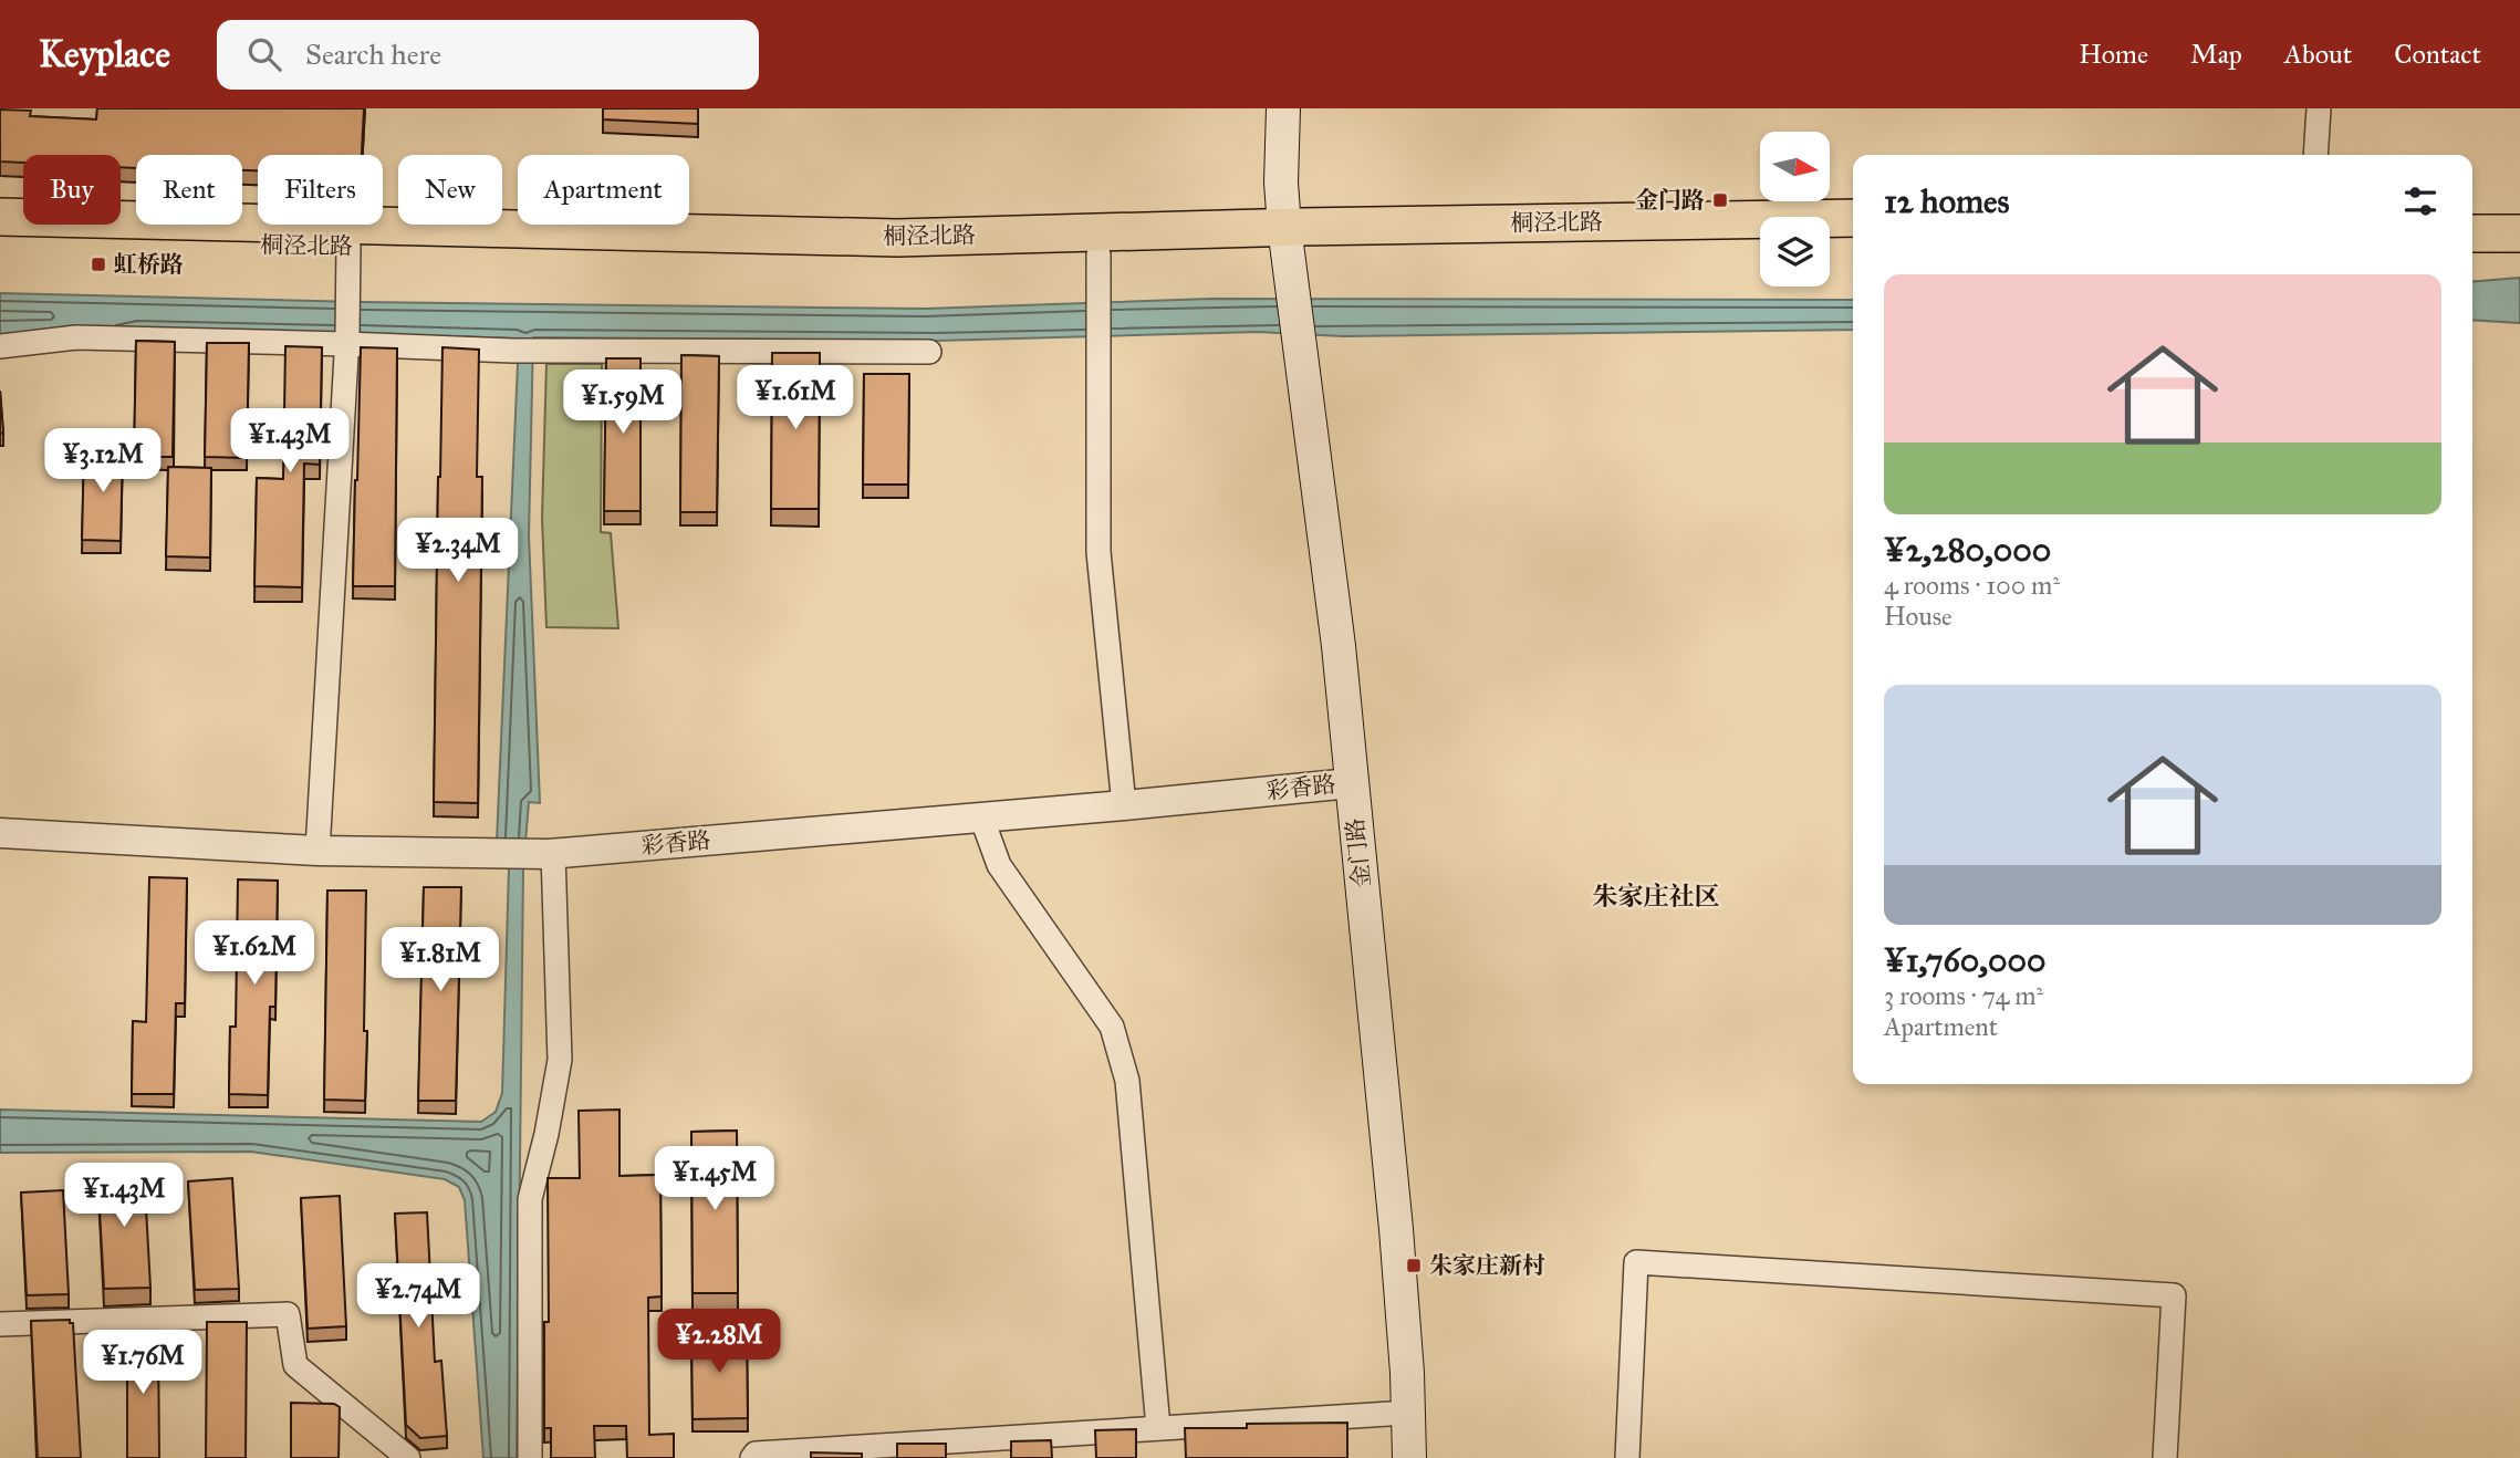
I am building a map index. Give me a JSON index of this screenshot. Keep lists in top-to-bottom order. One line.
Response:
{"streets":{"main road":["桐泾北路","金门路"],"street":["彩香路"]},"crossings":[["桐泾北路","金门路"],["彩香路","金门路"]],"districts":["朱家庄社区"],"places":{"transit":["金门路","虹桥路","朱家庄新村"]},"north":"right","page":{"header":"Keyplace","search":"Search here","nav":["Home","Map","About","Contact"],"chip":["Buy","Rent","Filters","New","Apartment"],"heading":"12 homes","list":[{"name":"¥2,280,000","note":"4 rooms · 100 m² · House"},{"name":"¥1,760,000","note":"3 rooms · 74 m² · Apartment"}],"price":["¥1.61M","¥1.59M","¥1.43M","¥3.12M","¥2.34M","¥1.62M","¥1.81M","¥1.45M","¥1.43M","¥2.74M","¥2.28M","¥1.76M"]}}
